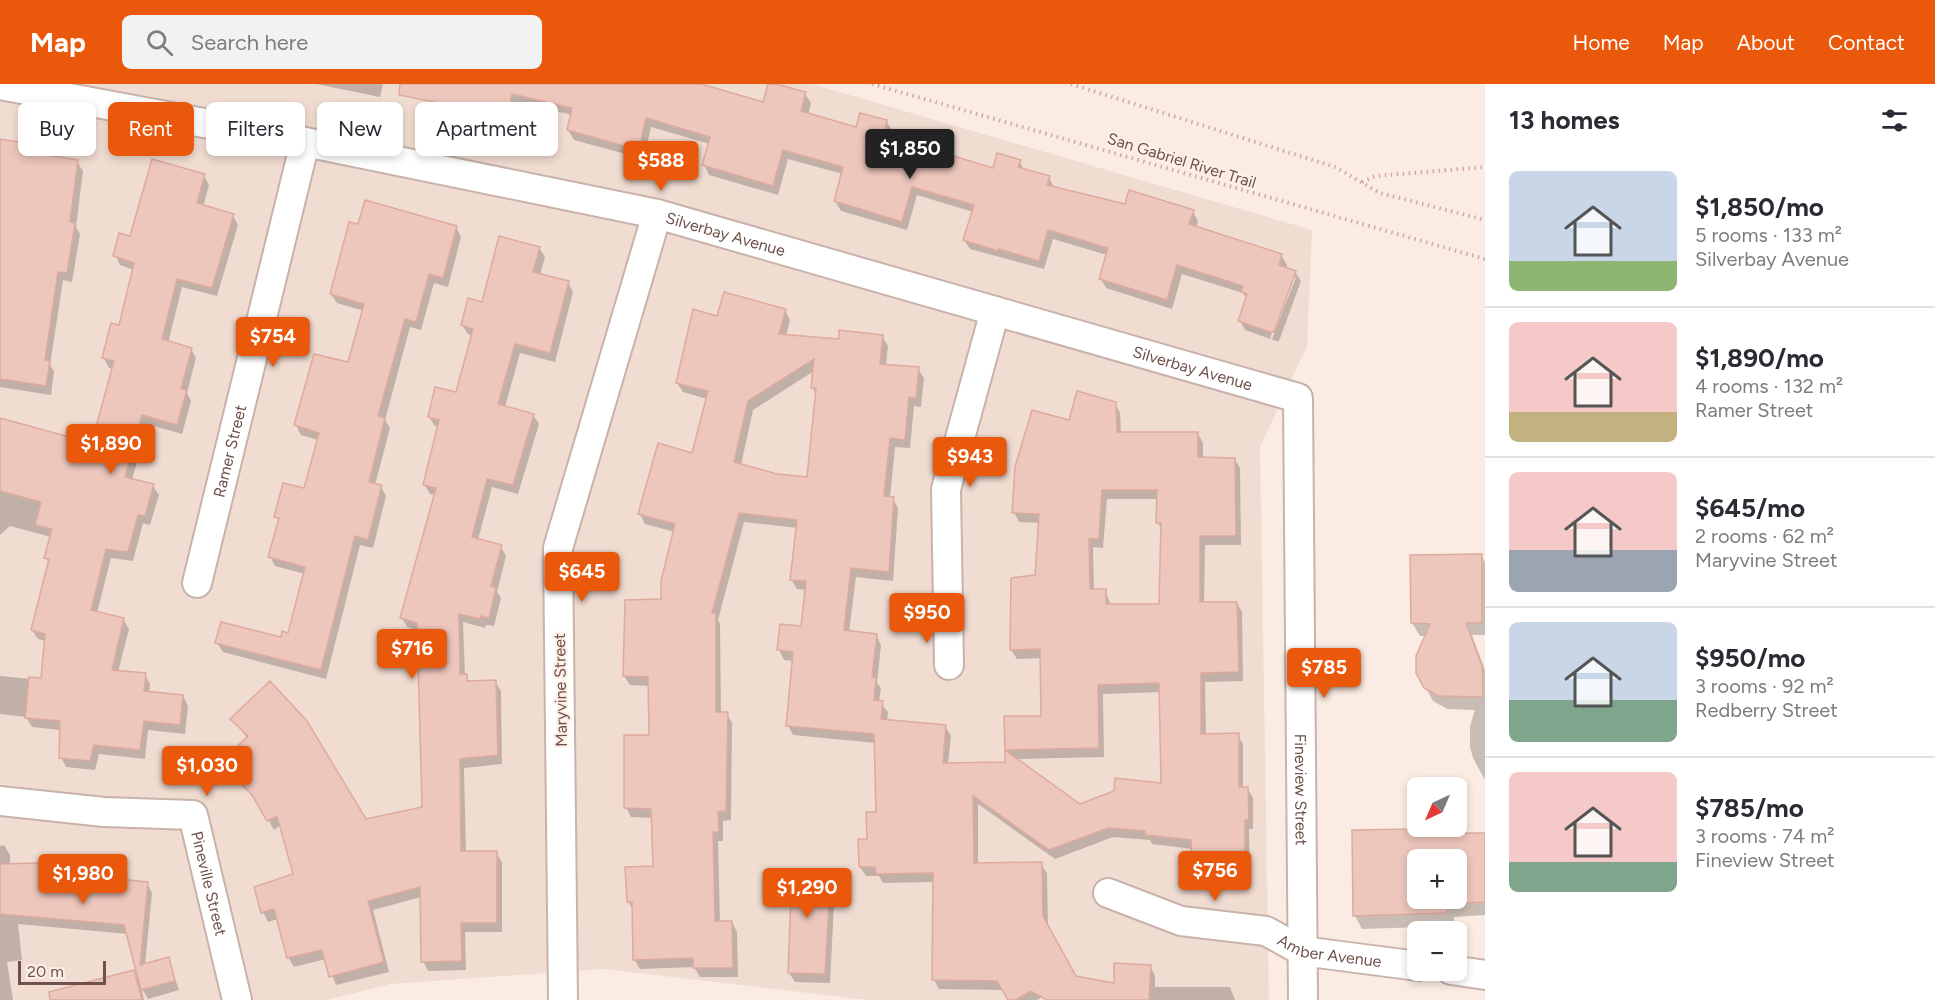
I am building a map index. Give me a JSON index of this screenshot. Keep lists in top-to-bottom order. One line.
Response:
{"streets":{"street":["Silverbay Avenue","Ramer Street","Maryvine Street","Fineview Street","Pineville Street","Amber Avenue"],"path":["San Gabriel River Trail"]},"crossings":[["Silverbay Avenue","Maryvine Street"],["Silverbay Avenue","Fineview Street"],["Fineview Street","Amber Avenue"]],"scale_bar":"20 m","north":"bottom left","page":{"header":"Map","search":"Search here","nav":["Home","Map","About","Contact"],"heading":"13 homes","chip":["Buy","Rent","Filters","New","Apartment"],"price":["$1,850","$588","$754","$1,890","$943","$645","$950","$716","$785","$1,030","$756","$1,980","$1,290"],"list":[{"name":"$1,850/mo","note":"5 rooms · 133 m² · Silverbay Avenue"},{"name":"$1,890/mo","note":"4 rooms · 132 m² · Ramer Street"},{"name":"$645/mo","note":"2 rooms · 62 m² · Maryvine Street"},{"name":"$950/mo","note":"3 rooms · 92 m² · Redberry Street"},{"name":"$785/mo","note":"3 rooms · 74 m² · Fineview Street"}],"map_buttons":["+","−"],"scale":"20 m"}}
